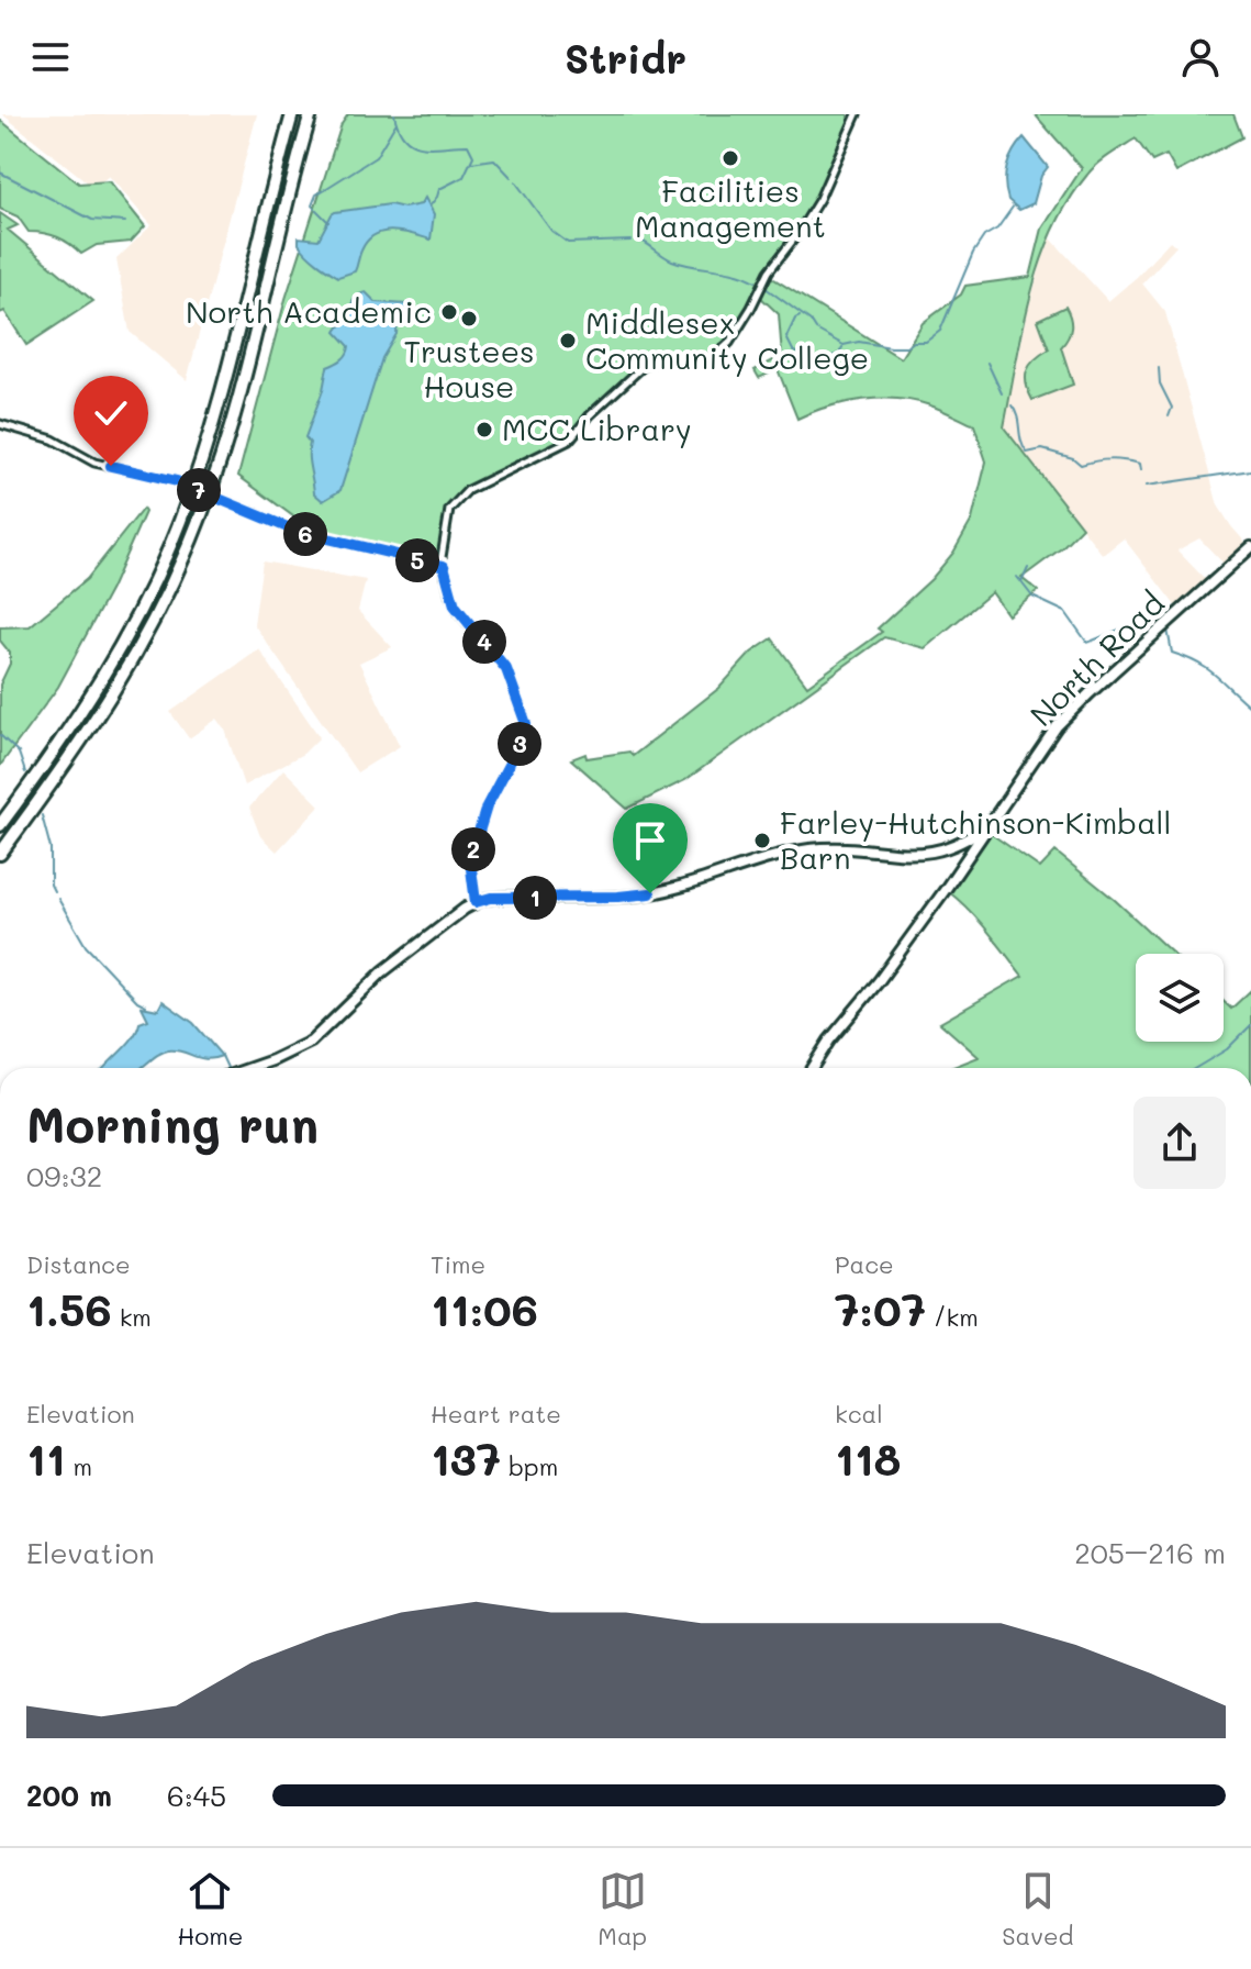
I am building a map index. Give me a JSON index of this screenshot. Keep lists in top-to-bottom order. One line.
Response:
{"streets":{"main road":["North Road"]},"places":["Facilities Management","North Academic","Trustees House","Middlesex Community College","MCC Library","Farley-Hutchinson-Kimball Barn"],"page":{"header":"Stridr","pins":["7","6","5","4","3","2","1"],"heading":["Morning run","09:32"],"stats":[["Distance","1.56 km"],["Time","11:06"],["Pace","7:07 /km"],["Elevation","11 m"],["Heart rate","137 bpm"],["kcal","118"]],"chart":["Elevation","205–216 m"],"list":[{"name":"200 m","note":"6:45"}],"tabs":["Home","Map","Saved"]}}
